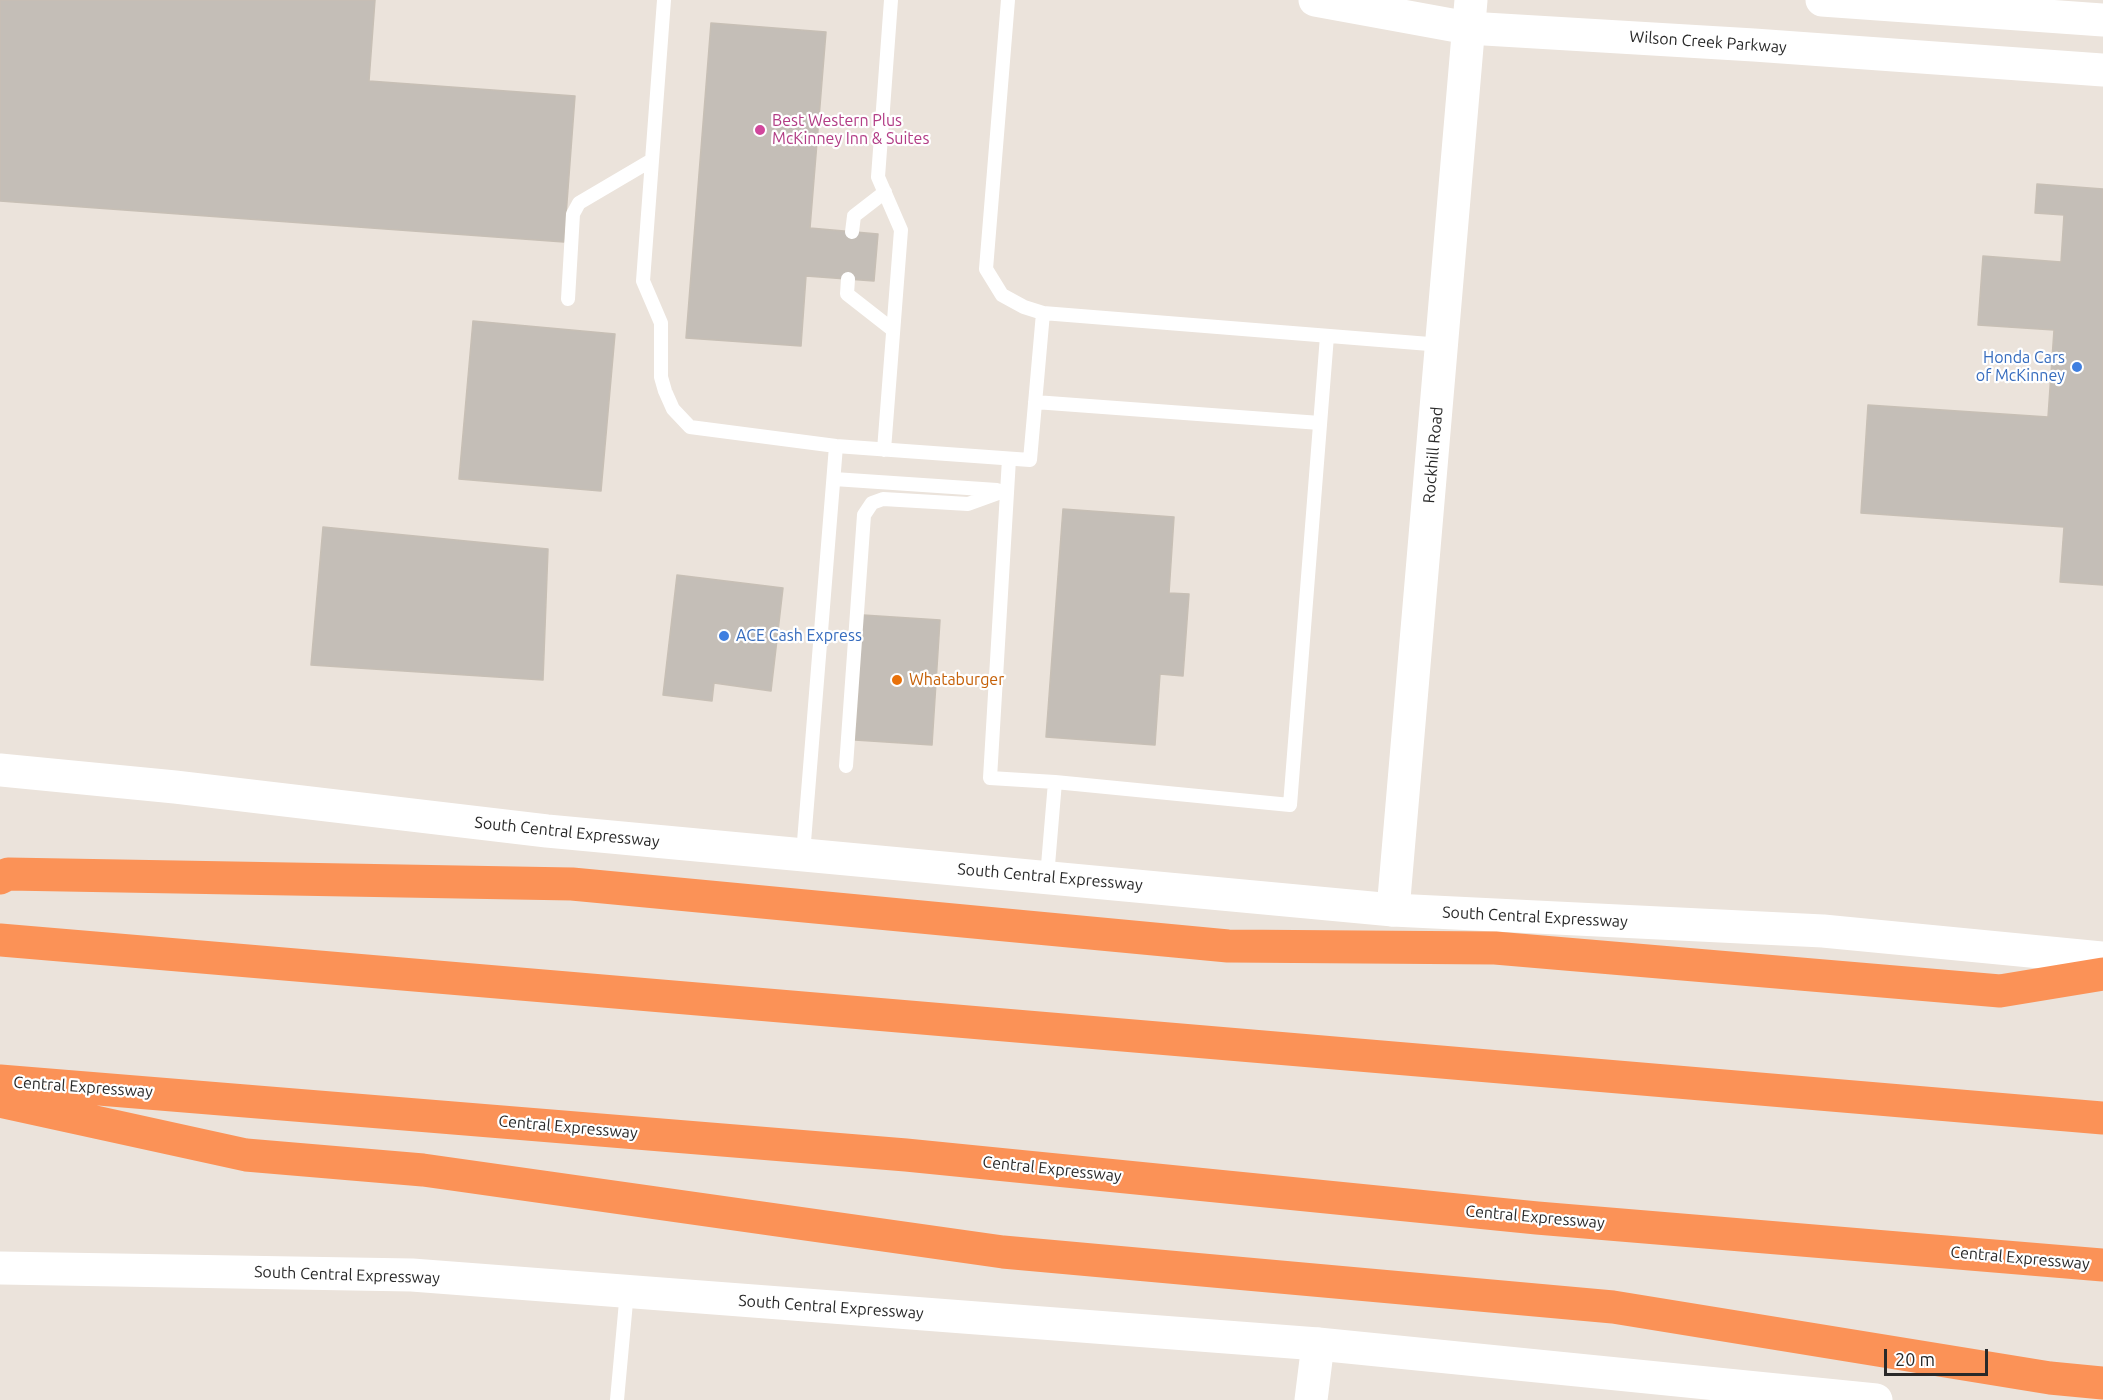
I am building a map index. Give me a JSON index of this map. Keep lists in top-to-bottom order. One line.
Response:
{"streets":{"highway":["Central Expressway"],"main road":["Wilson Creek Parkway","Rockhill Road","South Central Expressway"]},"crossings":[["Wilson Creek Parkway","Rockhill Road"],["Rockhill Road","South Central Expressway"]],"places":["Best Western Plus McKinney Inn & Suites","Honda Cars of McKinney","ACE Cash Express","Whataburger"],"scale_bar":"20 m"}
